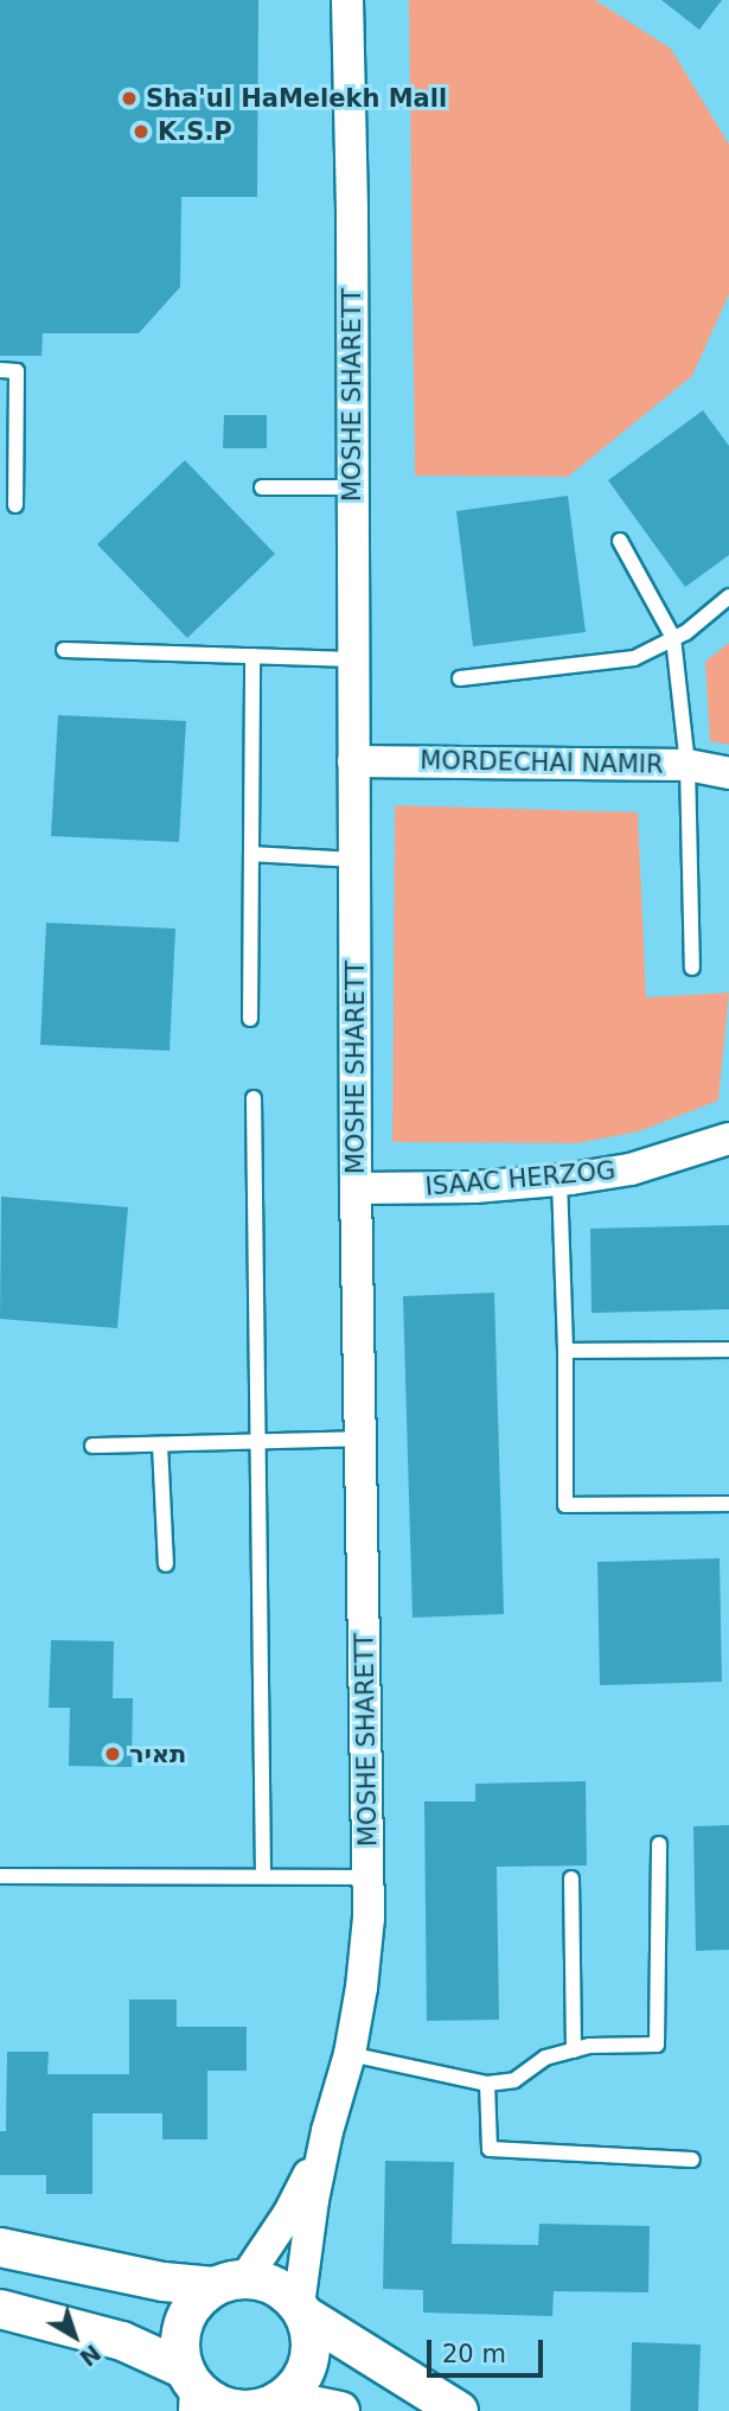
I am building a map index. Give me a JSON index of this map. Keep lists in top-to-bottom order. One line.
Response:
{"streets":{"street":["MOSHE SHARETT","MORDECHAI NAMIR","ISAAC HERZOG"]},"crossings":[["MOSHE SHARETT","MORDECHAI NAMIR"],["MOSHE SHARETT","ISAAC HERZOG"]],"places":["Sha'ul HaMelekh Mall","K.S.P","תאיר"],"scale_bar":"20 m","north":"bottom right"}
